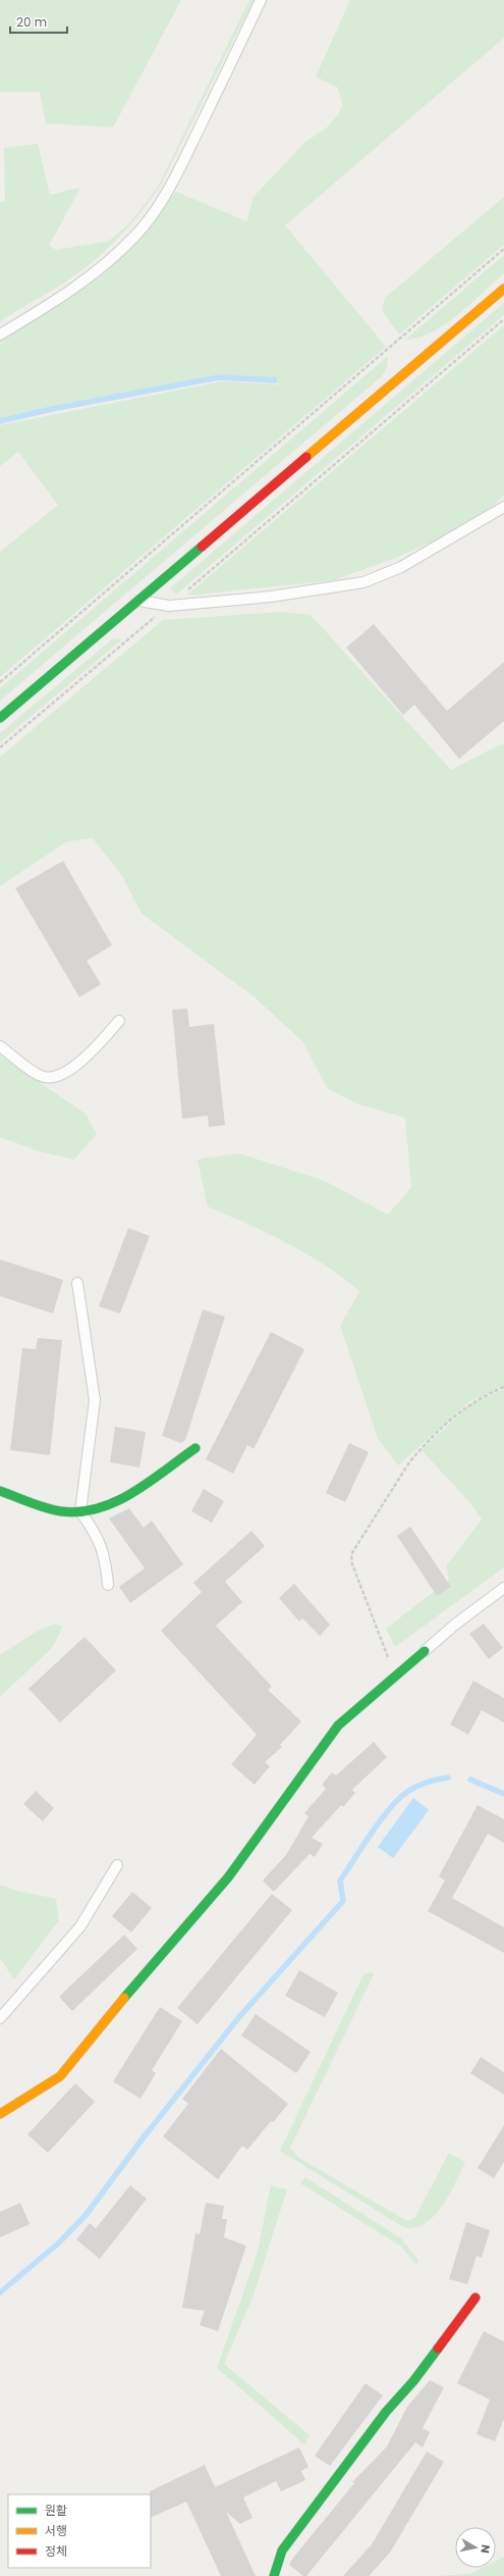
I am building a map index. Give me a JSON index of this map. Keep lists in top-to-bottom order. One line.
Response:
{"legend":["원활","서행","정체"],"scale_bar":"20 m","north":"right"}
